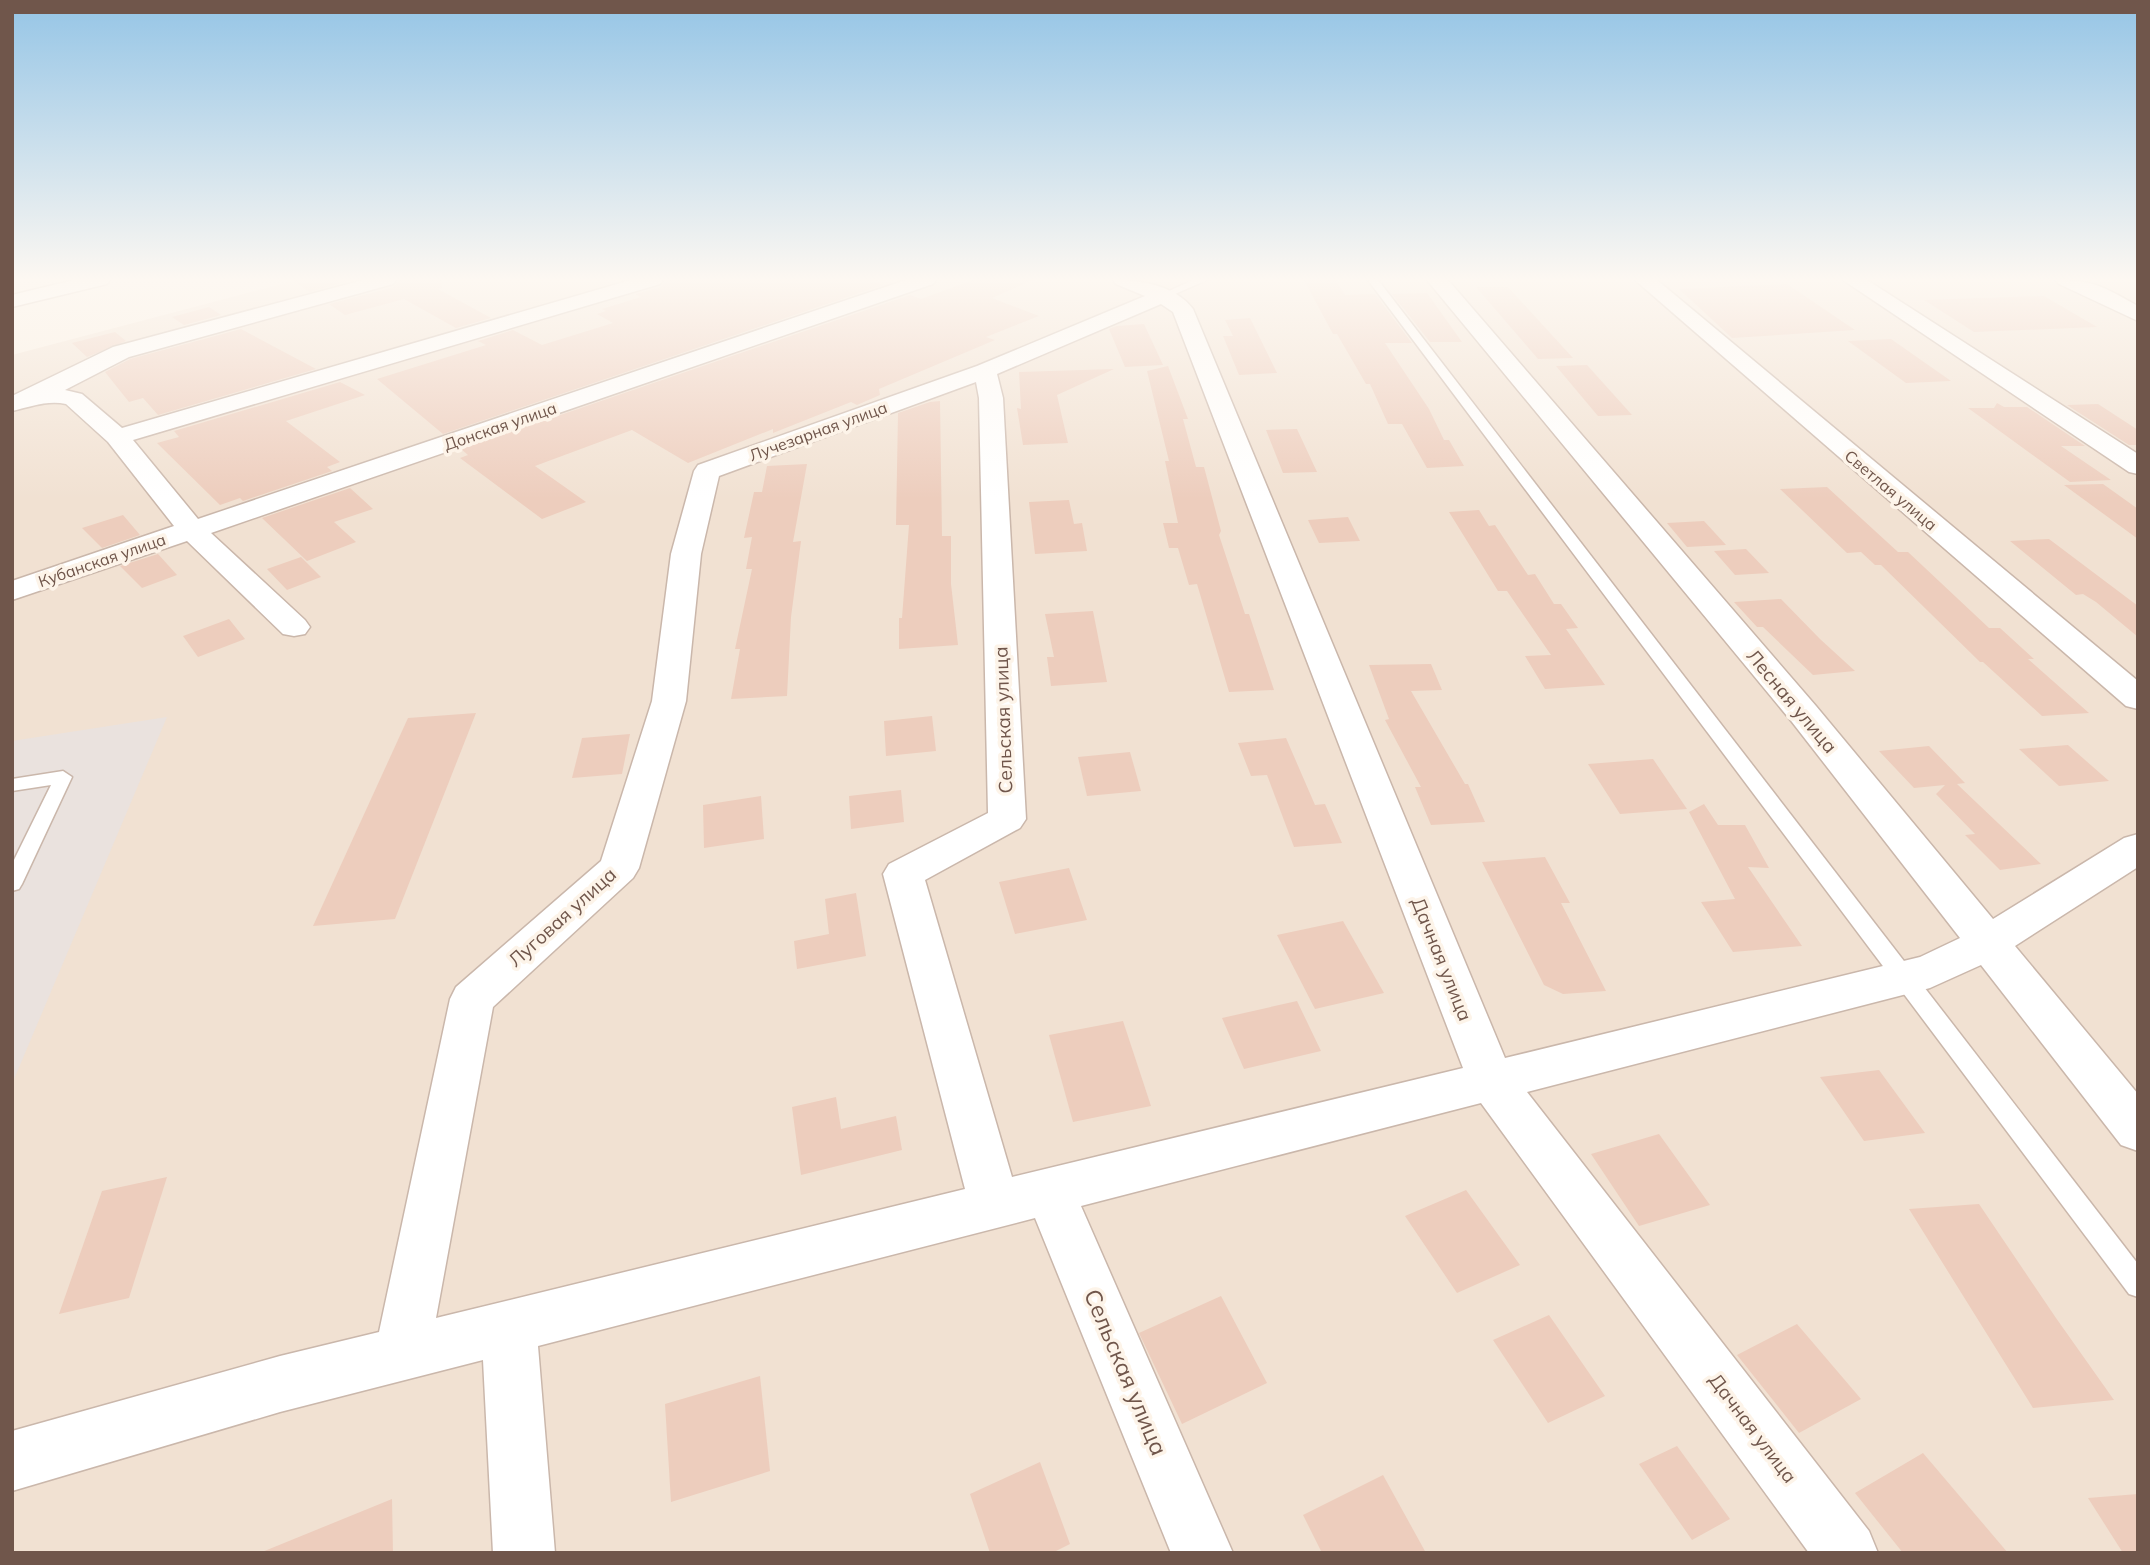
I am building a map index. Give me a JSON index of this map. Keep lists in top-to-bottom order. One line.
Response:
{"streets":{"street":["Донская улица","Лучезарная улица","Светлая улица","Кубанская улица","Лесная улица","Сельская улица","Луговая улица","Дачная улица"]},"crossings":[["Донская улица","Кубанская улица"],["Лучезарная улица","Сельская улица"],["Лучезарная улица","Луговая улица"]]}
